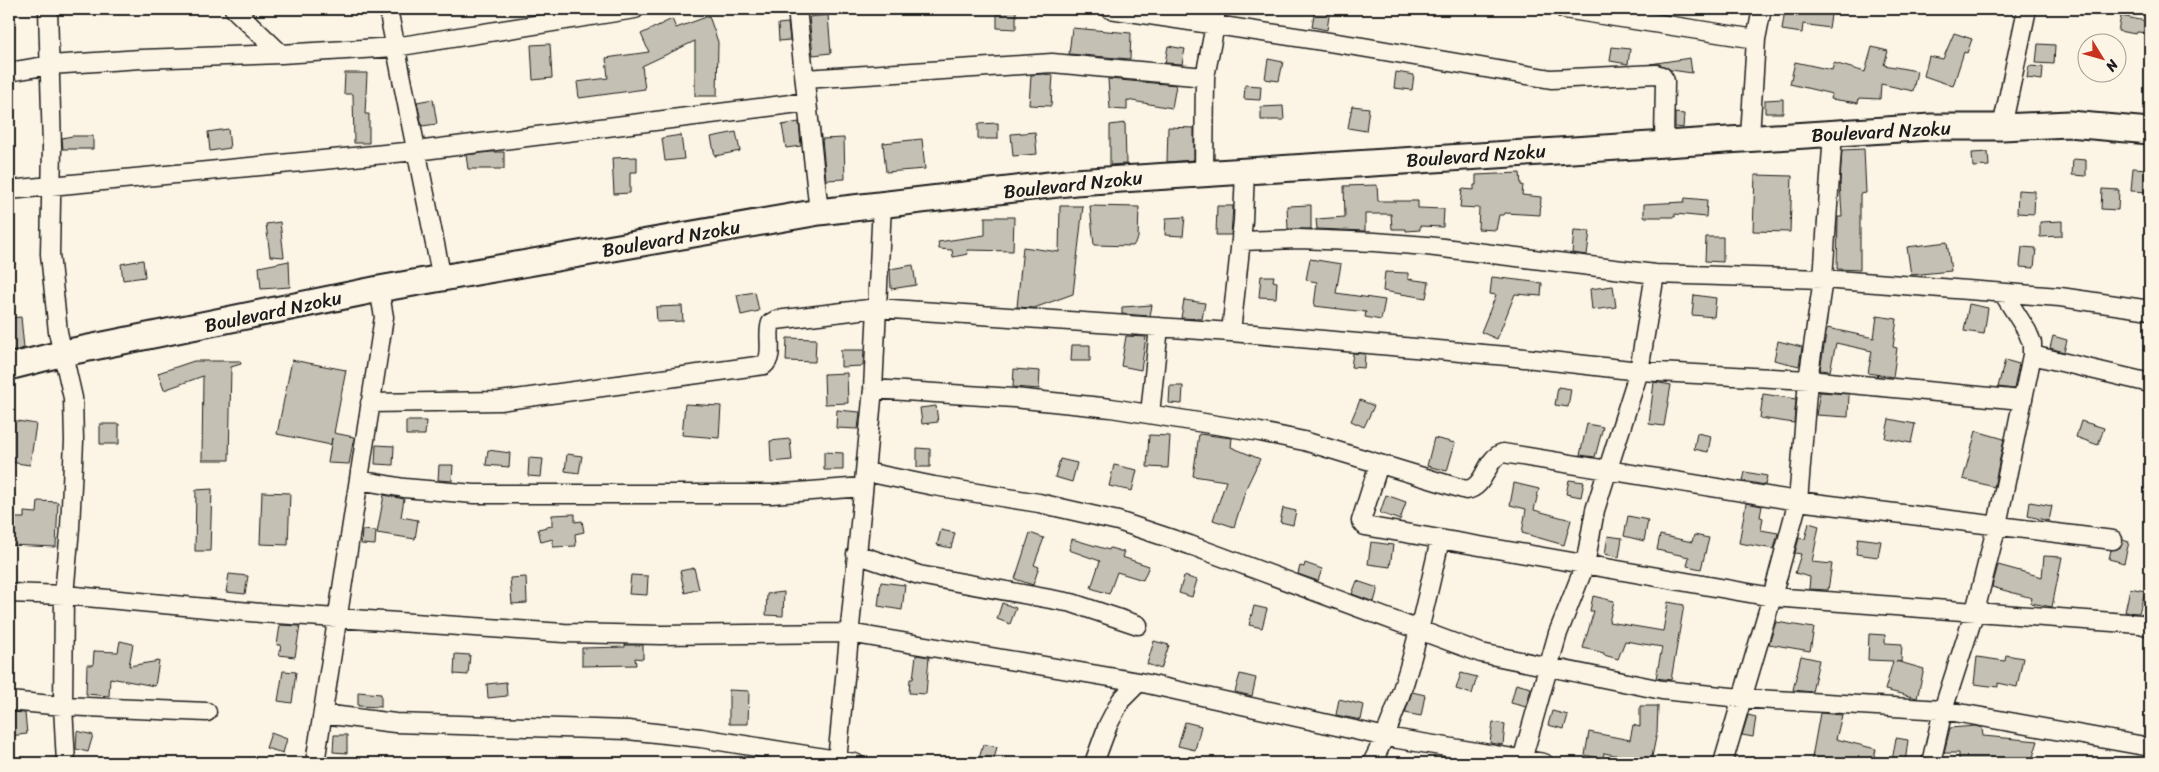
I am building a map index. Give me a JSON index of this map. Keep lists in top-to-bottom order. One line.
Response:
{"streets":{"street":["Boulevard Nzoku"]},"north":"bottom right"}
